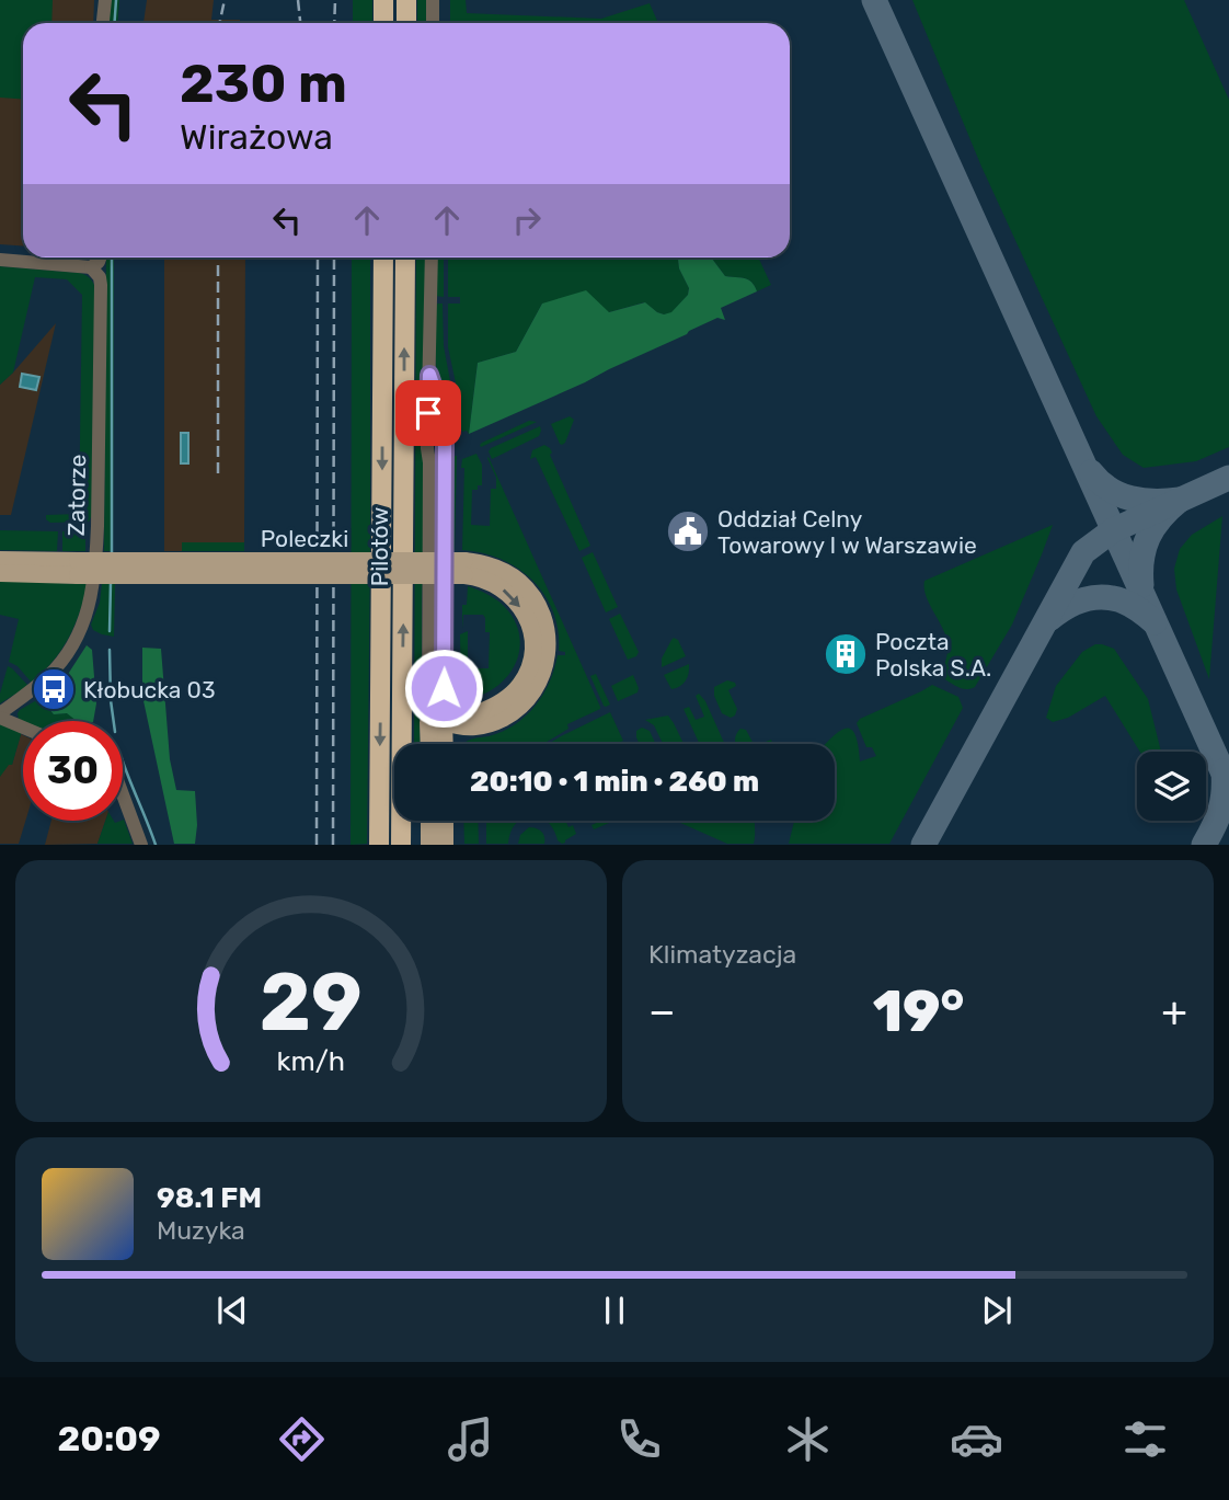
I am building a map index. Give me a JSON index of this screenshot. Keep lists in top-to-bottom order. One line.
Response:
{"streets":{"highway":["Pilotów"],"main road":["Poleczki"],"street":["Zatorze"]},"places":{"public building":["Oddział Celny Towarowy I w Warszawie"],"building":["Poczta Polska S.A."],"bus stop":["Kłobucka 03"]},"page":{"turn":["230 m","Wirażowa"],"limit":"30","trip":"20:10 · 1 min · 260 m","tile":"Klimatyzacja","heat":["−","19°","+"],"song":["98.1 FM","Muzyka"],"tabs":"20:09","gauge":["29","km/h"]}}
